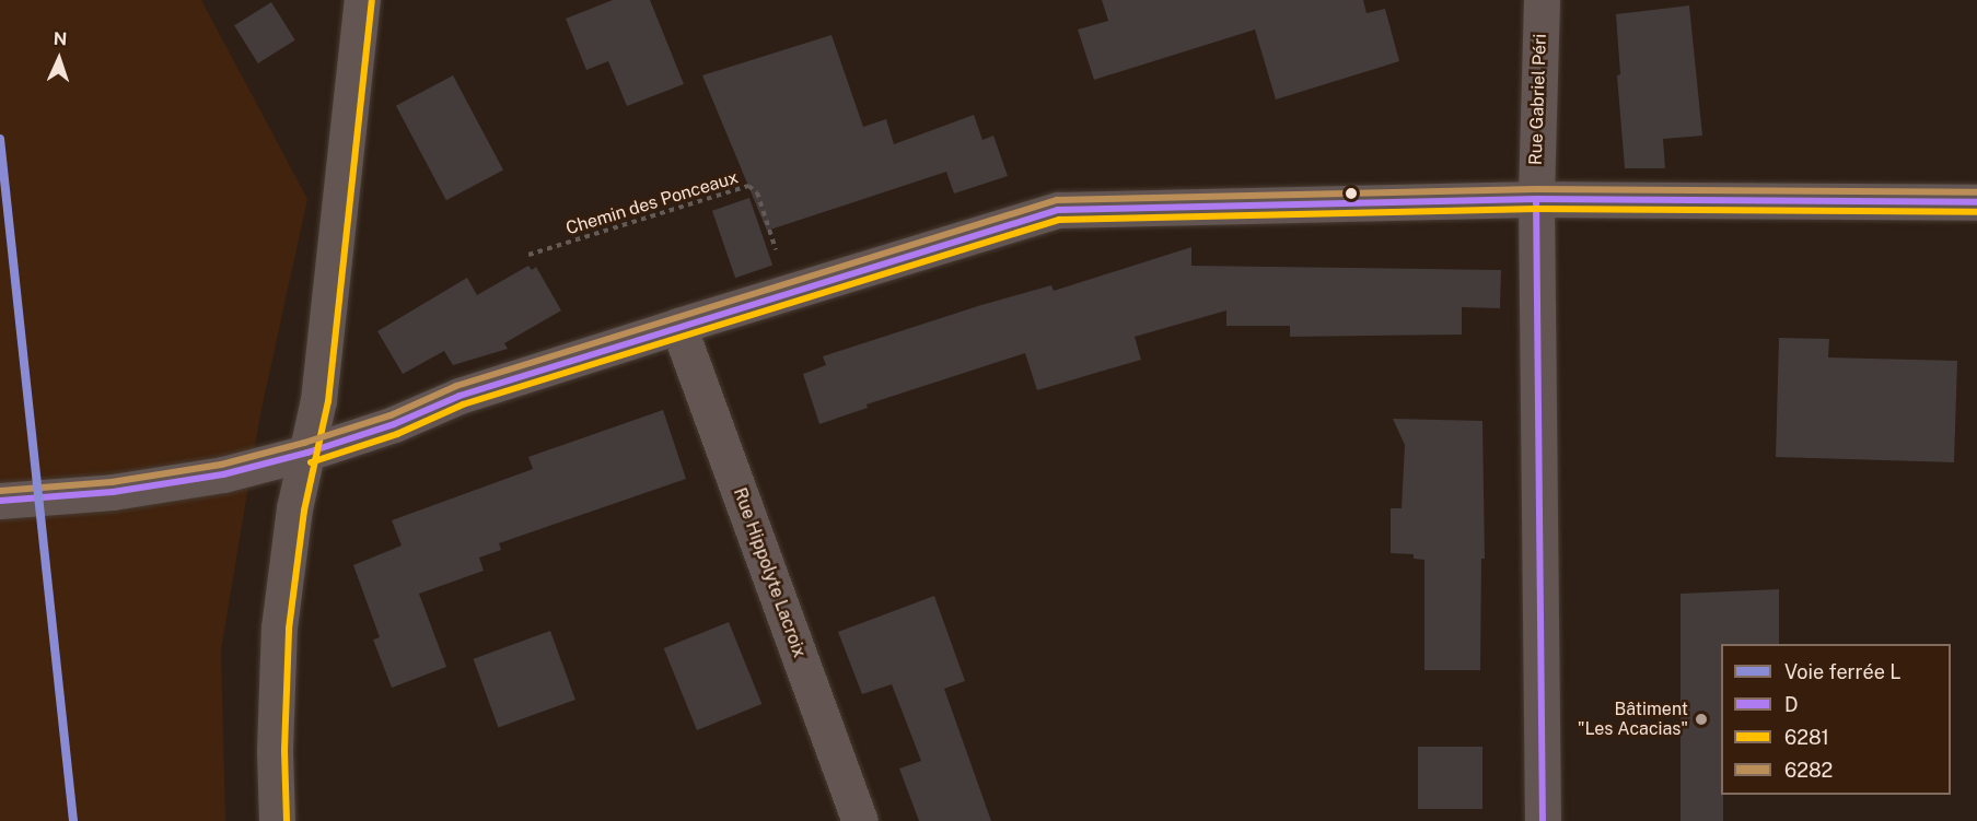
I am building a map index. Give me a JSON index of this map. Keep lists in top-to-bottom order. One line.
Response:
{"streets":{"street":["Rue Gabriel Péri","Rue Hippolyte Lacroix"],"path":["Chemin des Ponceaux"]},"places":["Bâtiment \"Les Acacias\""],"lines":["transit line 6281","rail line L","transit line 6282","transit line D"],"legend":["Voie ferrée L","D","6281","6282"],"north":"top"}
